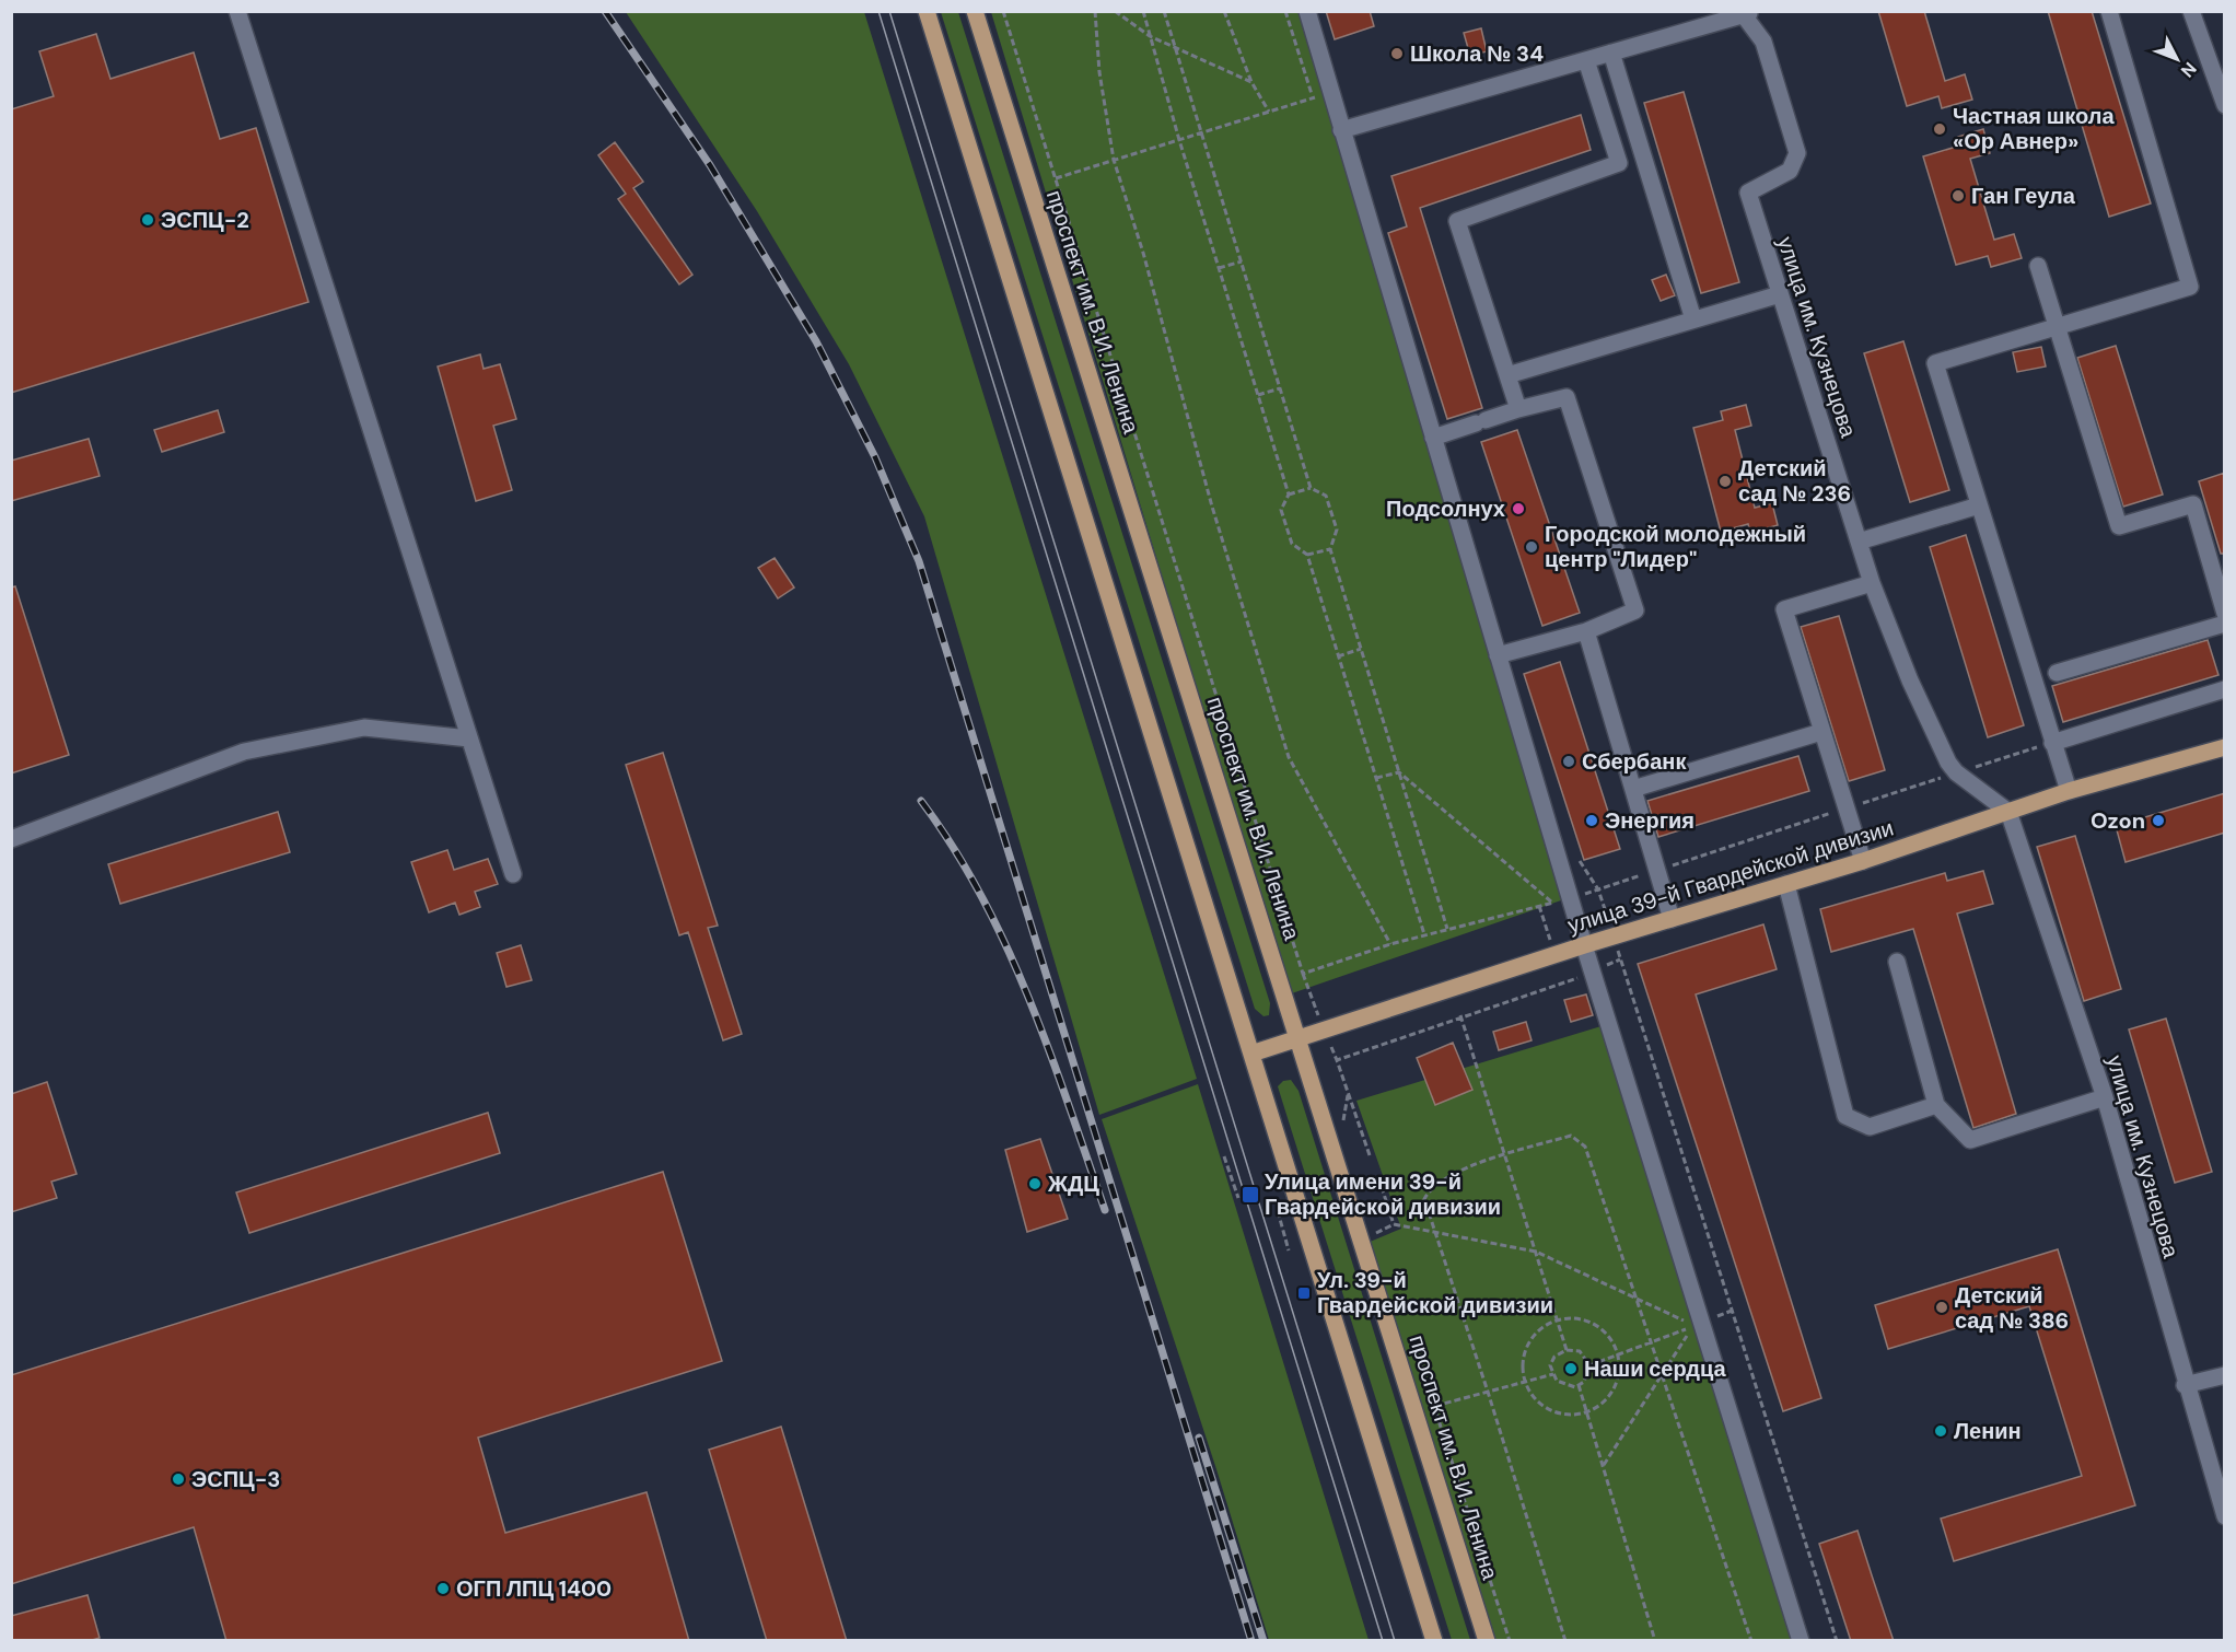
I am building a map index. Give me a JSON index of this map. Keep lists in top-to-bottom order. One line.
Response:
{"streets":{"main road":["проспект им. В.И. Ленина","улица 39-й Гвардейской дивизии"],"street":["улица им. Кузнецова"]},"crossings":[["проспект им. В.И. Ленина","улица 39-й Гвардейской дивизии"],["улица им. Кузнецова","улица 39-й Гвардейской дивизии"]],"places":{"other":["Школа № 34","Частная школа «Ор Авнер»","Ган Геула","ЭСПЦ-2","Детский сад № 236","Подсолнух","Городской молодежный центр \"Лидер\"","Сбербанк","Энергия","Ozon","ЖДЦ","Детский сад № 386","Наши сердца","Ленин","ЭСПЦ-3","ОГП ЛПЦ 1400"],"transit":["Улица имени 39-й Гвардейской дивизии","Ул. 39-й Гвардейской дивизии"]},"north":"bottom right"}
